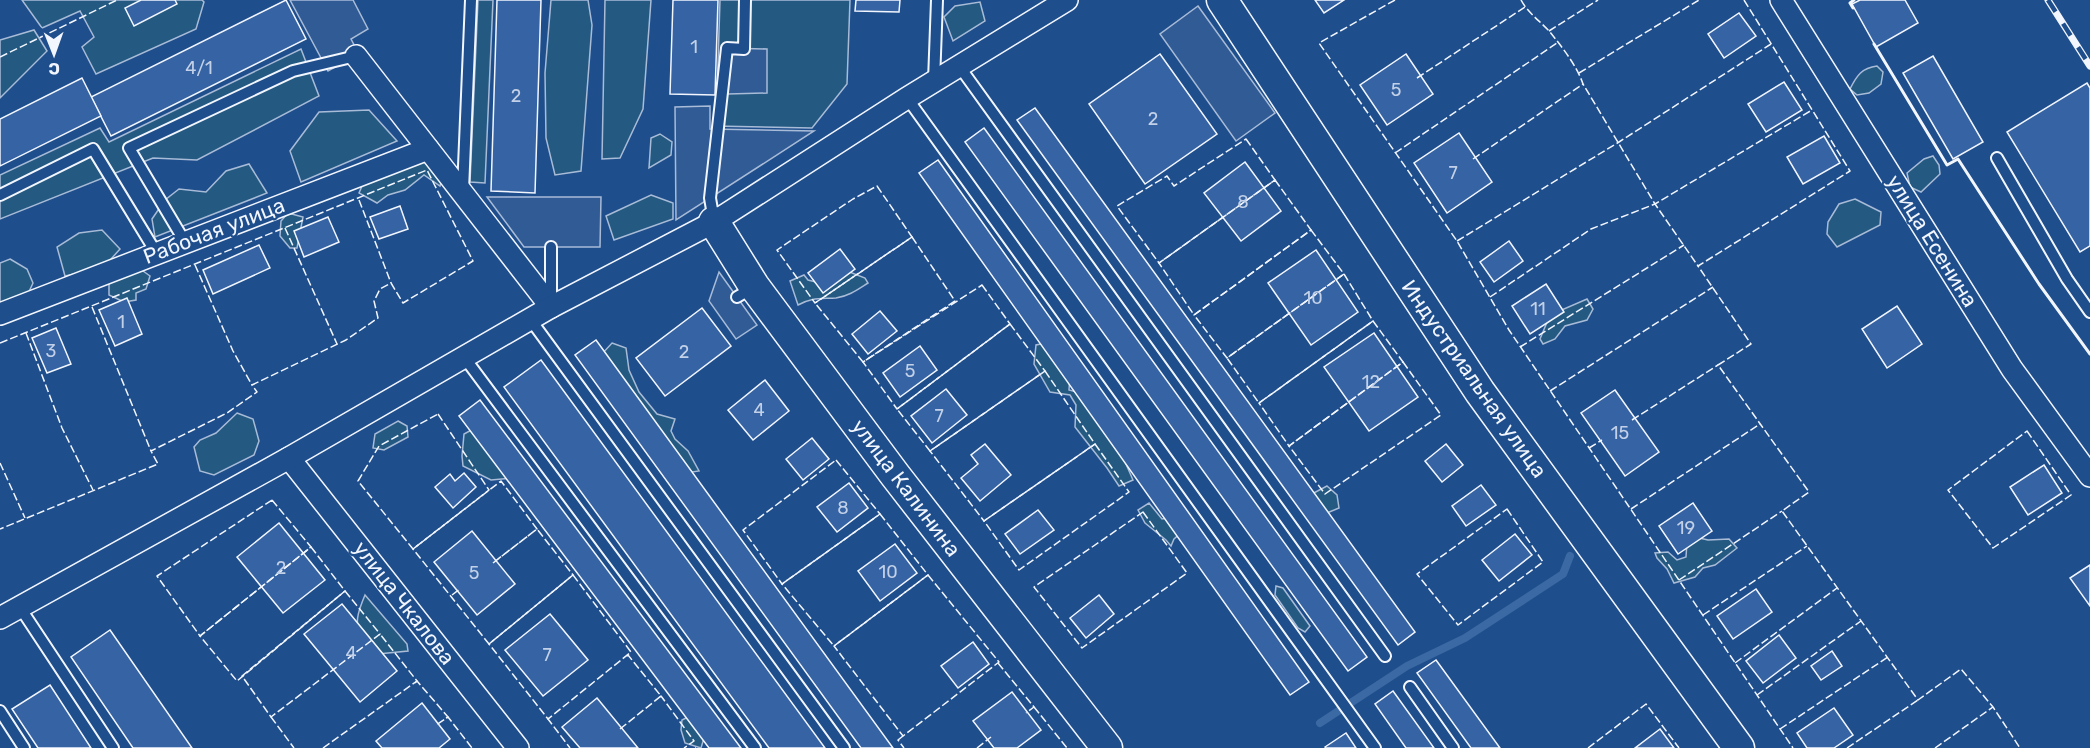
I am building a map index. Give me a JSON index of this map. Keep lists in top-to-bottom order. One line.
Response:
{"streets":{"street":["Рабочая улица","улица Есенина","Индустриальная улица","улица Калинина","улица Чкалова"]},"house_numbers":["1","4/1","5","2","2","7","8","10","11","1","3","2","5","12","4","7","15","8","19","2","10","5","4","7"],"north":"bottom"}
